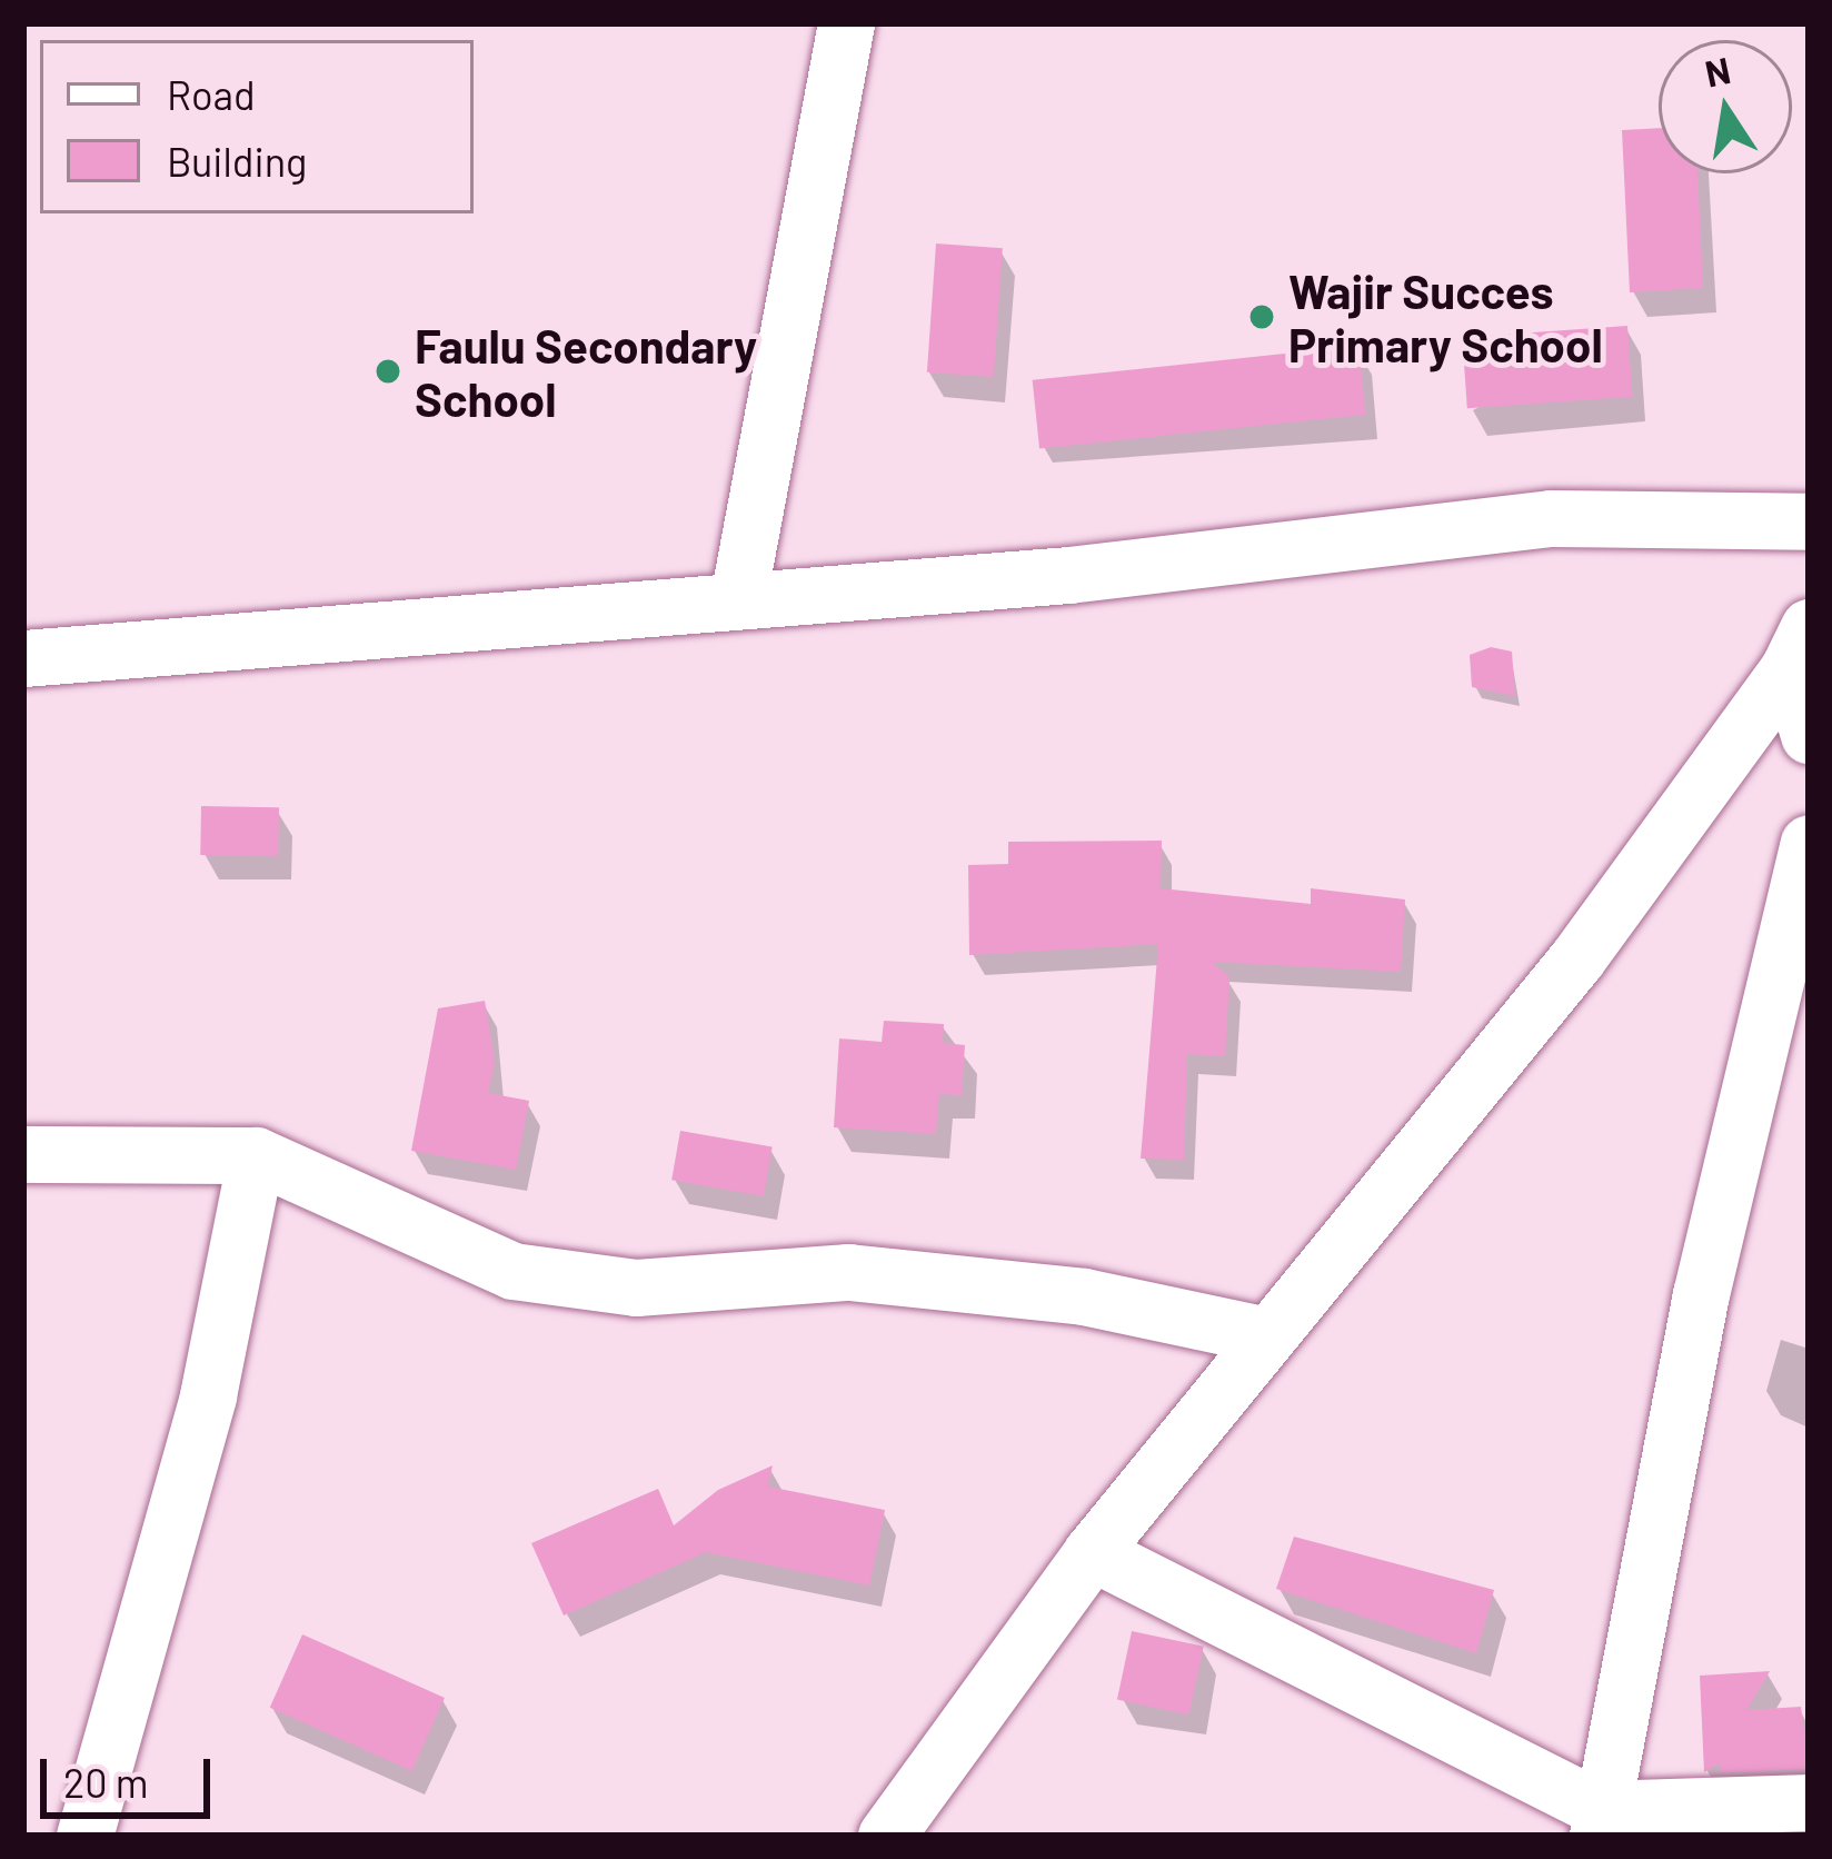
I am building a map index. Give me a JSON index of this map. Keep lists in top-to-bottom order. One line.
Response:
{"places":["Wajir Succes Primary School","Faulu Secondary School"],"legend":["Road","Building"],"scale_bar":"20 m","north":"top"}
